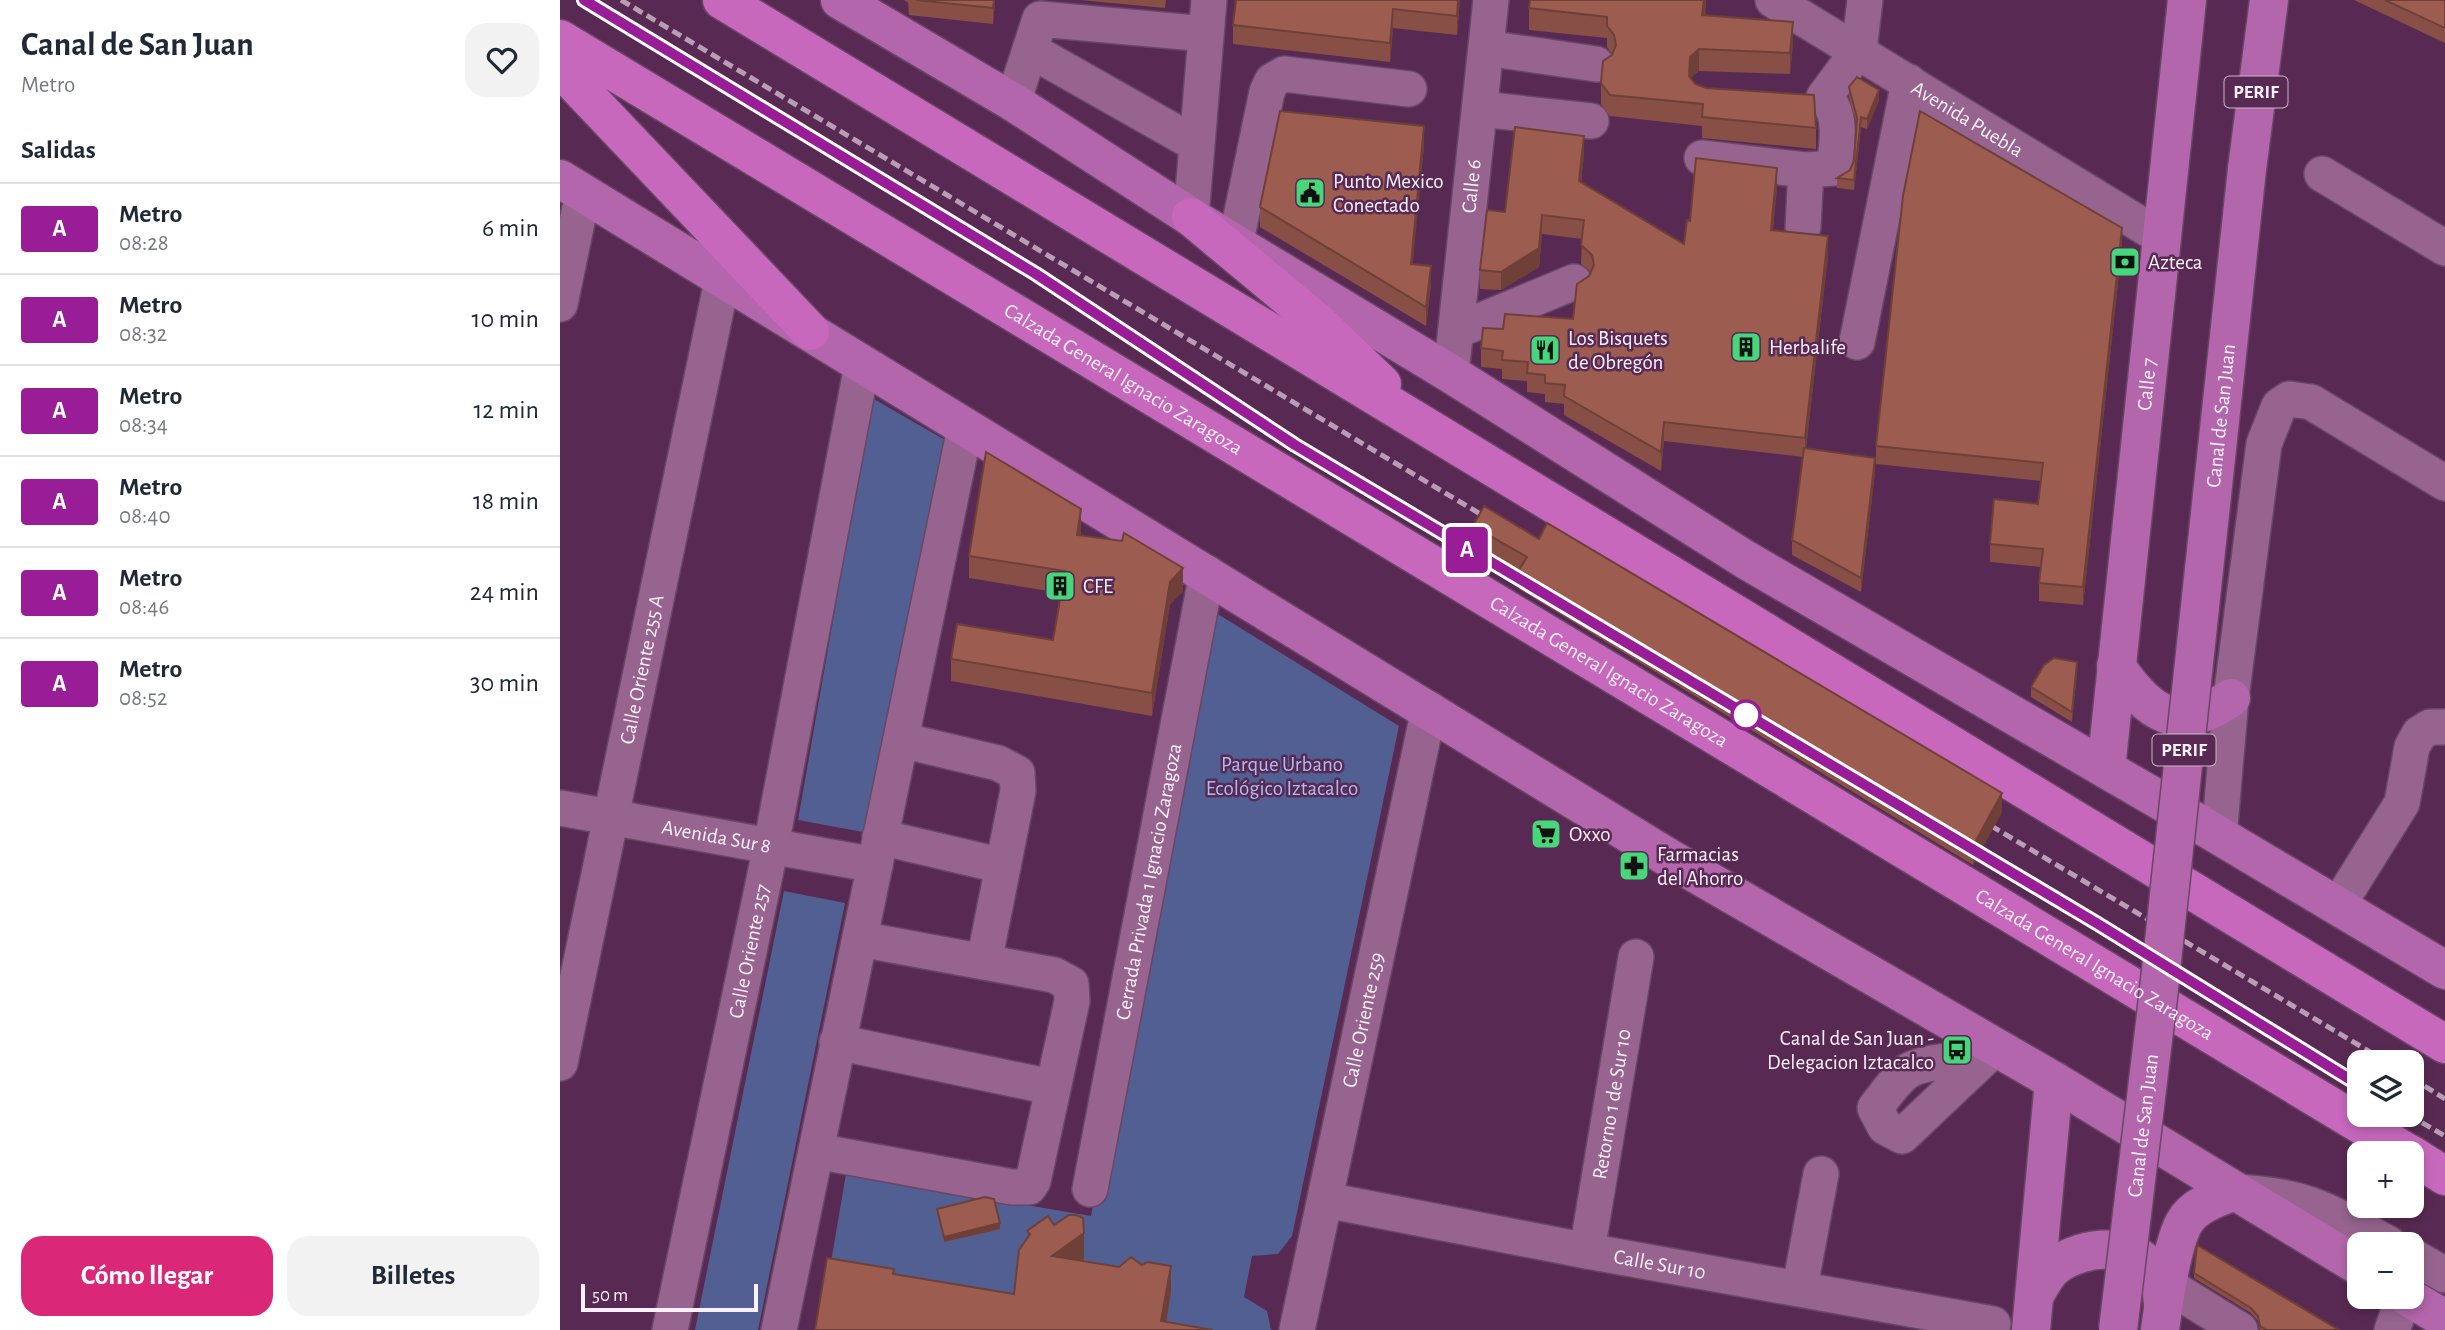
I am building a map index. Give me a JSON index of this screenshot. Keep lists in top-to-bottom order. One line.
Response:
{"streets":{"highway":["Calzada General Ignacio Zaragoza"],"main road":["PERIF","Calle 7","Canal de San Juan"],"street":["Avenida Puebla","Calle 6","Calle Oriente 255 A","Avenida Sur 8","Cerrada Privada 1 Ignacio Zaragoza","Calle Oriente 257","Calle Oriente 259","Retorno 1 de Sur 10","Calle Sur 10"]},"crossings":[["Avenida Puebla","Calle 7"],["Calle Oriente 255 A","Avenida Sur 8"],["Avenida Sur 8","Calle Oriente 257"],["Calle Oriente 259","Calle Sur 10"],["Retorno 1 de Sur 10","Calle Sur 10"]],"parks":["Parque Urbano Ecológico Iztacalco"],"places":{"public building":["Punto Mexico Conectado"],"bank":["Azteca"],"building":["Herbalife","CFE"],"restaurant":["Los Bisquets de Obregón"],"supermarket":["Oxxo"],"pharmacy":["Farmacias del Ahorro"],"bus stop":["Canal de San Juan - Delegacion Iztacalco"]},"lines":["metro line A"],"scale_bar":"50 m","page":{"heading":[["Canal de San Juan","Metro"],"Salidas"],"on_map":"A","list":[{"mark":"A","name":"Metro","note":"08:28","value":"6 min"},{"mark":"A","name":"Metro","note":"08:32","value":"10 min"},{"mark":"A","name":"Metro","note":"08:34","value":"12 min"},{"mark":"A","name":"Metro","note":"08:40","value":"18 min"},{"mark":"A","name":"Metro","note":"08:46","value":"24 min"},{"mark":"A","name":"Metro","note":"08:52","value":"30 min"}],"map_buttons":["+","−"],"buttons":["Cómo llegar","Billetes"],"scale":"50 m"}}
